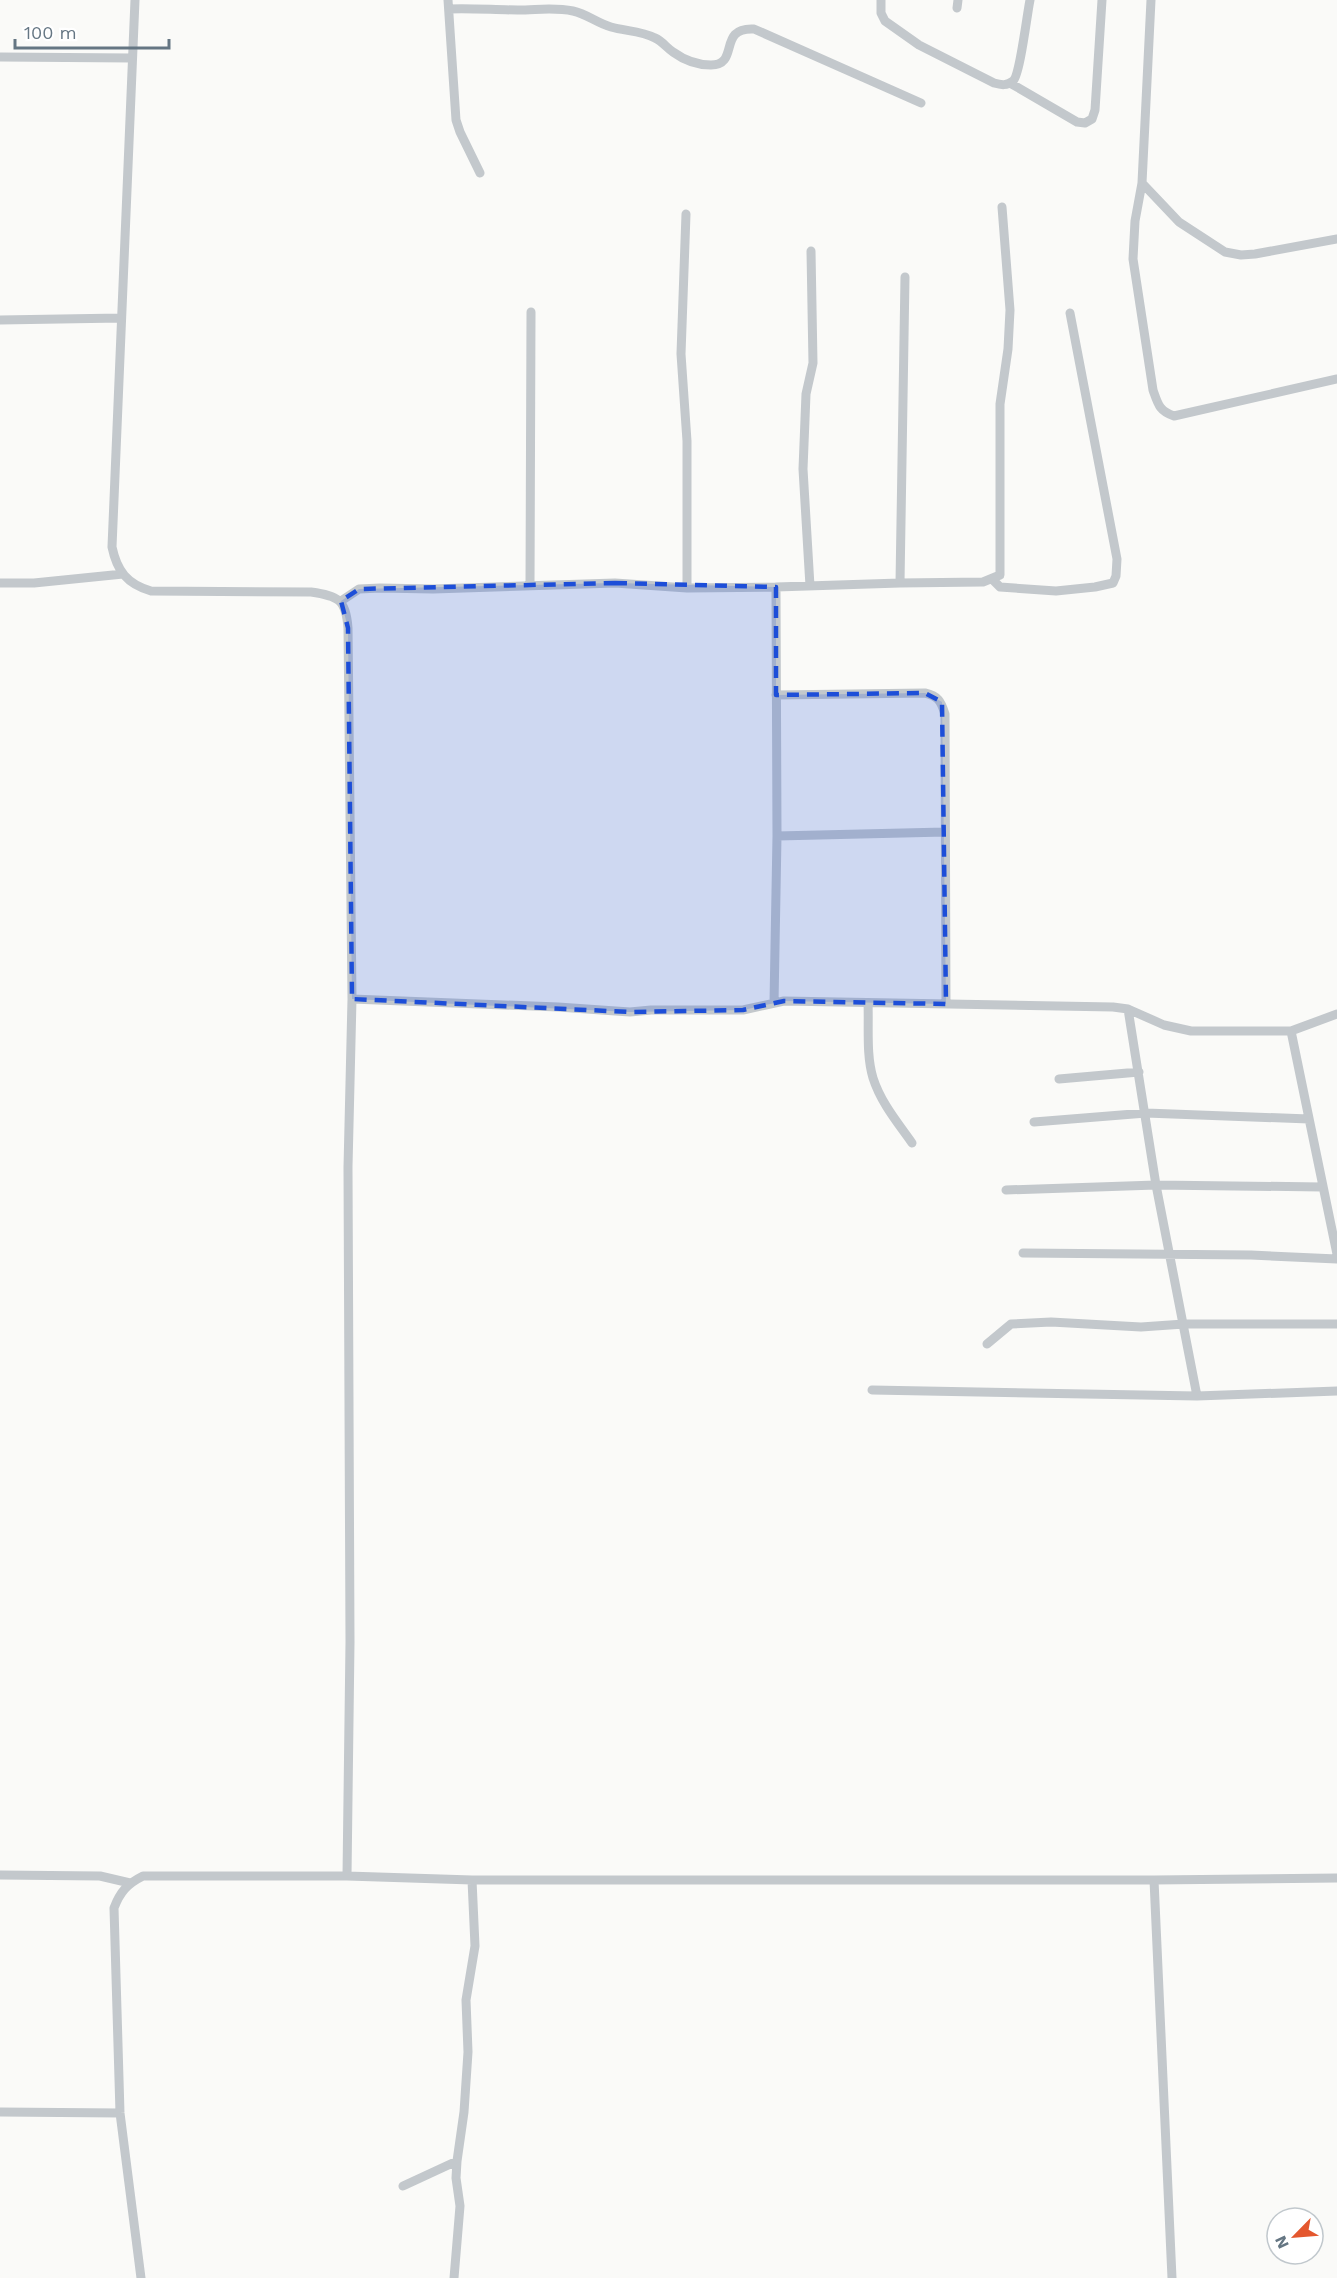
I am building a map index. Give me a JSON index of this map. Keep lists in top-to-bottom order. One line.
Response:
{"scale_bar":"100 m","north":"bottom left"}
